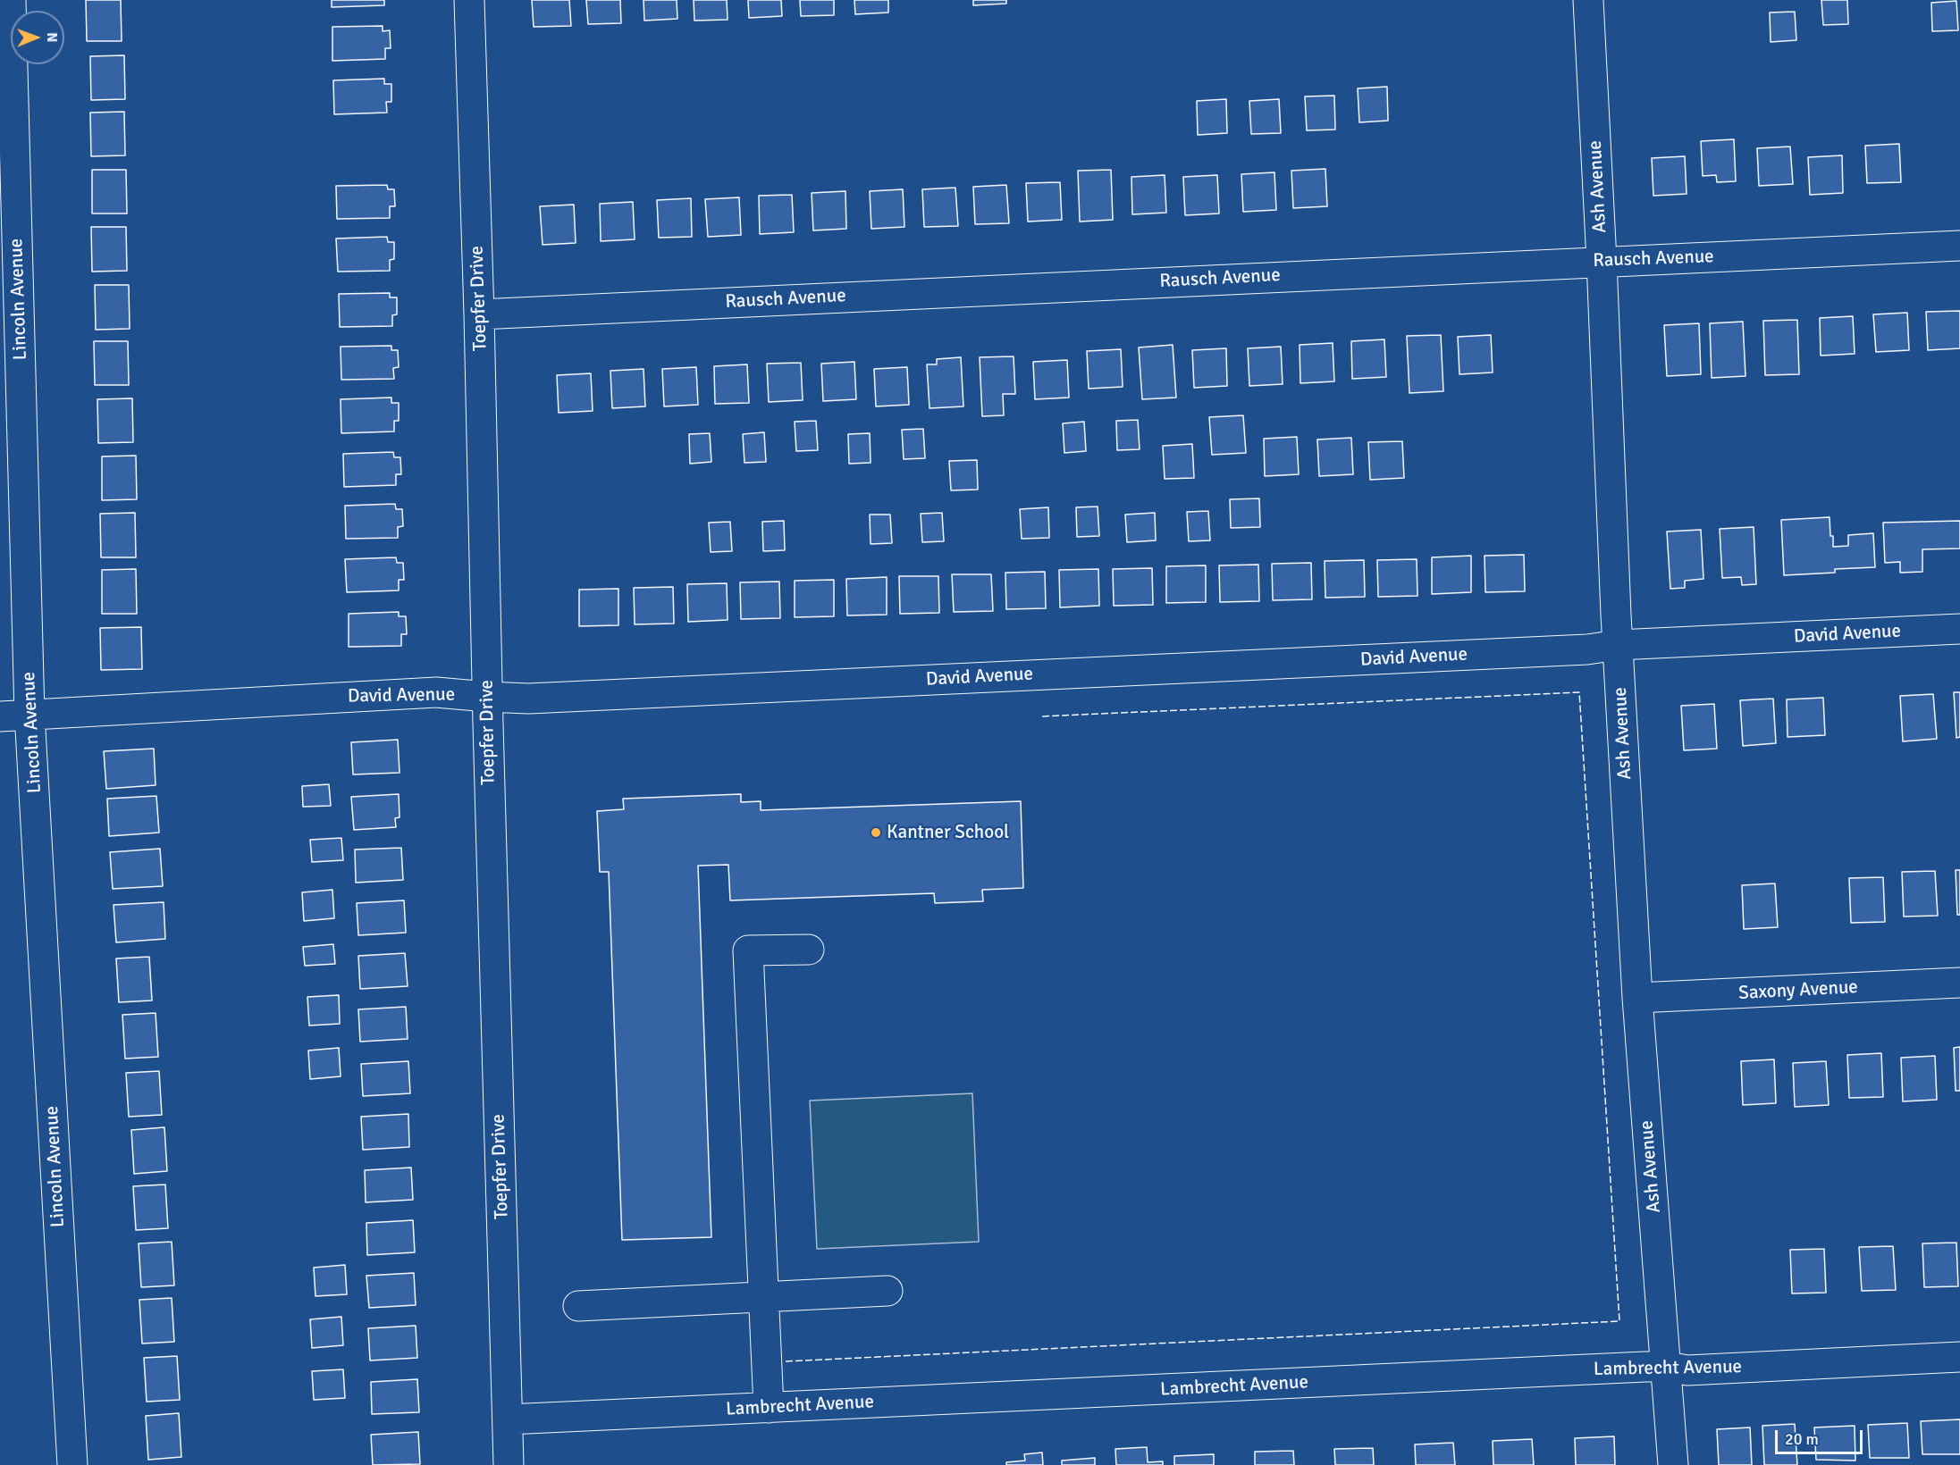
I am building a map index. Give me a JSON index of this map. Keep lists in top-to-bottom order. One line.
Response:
{"streets":{"street":["Ash Avenue","Rausch Avenue","Toepfer Drive","Lincoln Avenue","David Avenue","Saxony Avenue","Lambrecht Avenue"]},"crossings":[["Ash Avenue","Rausch Avenue"],["Ash Avenue","David Avenue"],["Ash Avenue","Saxony Avenue"],["Ash Avenue","Lambrecht Avenue"],["Rausch Avenue","Toepfer Drive"],["Toepfer Drive","David Avenue"],["Toepfer Drive","Lambrecht Avenue"],["Lincoln Avenue","David Avenue"]],"places":["Kantner School"],"scale_bar":"20 m","north":"right"}
